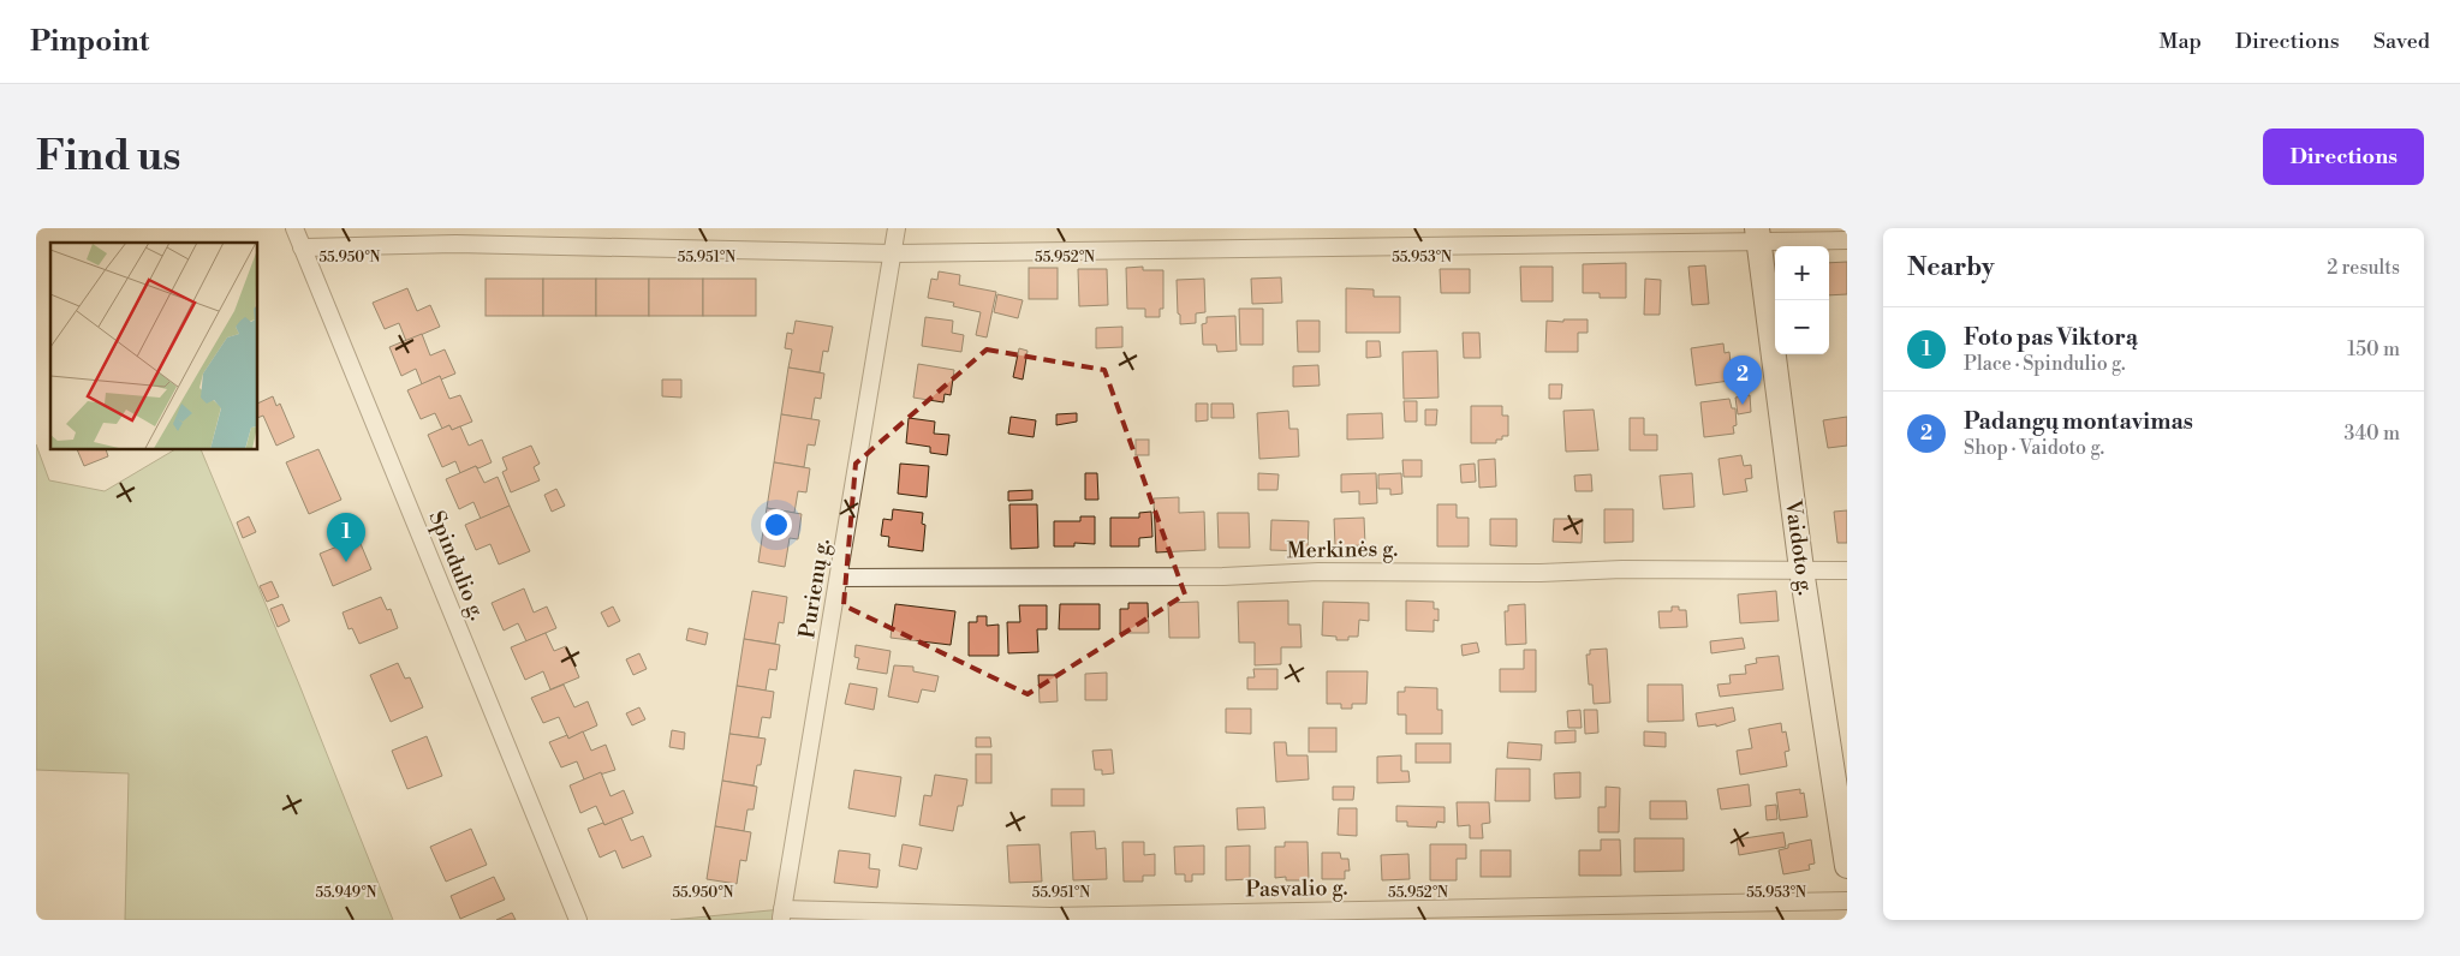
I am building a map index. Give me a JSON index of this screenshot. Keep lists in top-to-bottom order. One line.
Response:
{"streets":{"main road":["Vaidoto g."],"street":["Merkinės g.","Spindulio g.","Purienų g.","Pasvalio g."]},"crossings":[["Vaidoto g.","Merkinės g."],["Merkinės g.","Purienų g."],["Purienų g.","Pasvalio g."]],"page":{"header":"Pinpoint","nav":["Map","Directions","Saved"],"buttons":"Directions","title":"Find us","heading":["Nearby","2 results"],"map_buttons":["+","−"],"list":[{"mark":"1","name":"Foto pas Viktorą","note":"Place · Spindulio g.","value":"150 m"},{"mark":"2","name":"Padangų montavimas","note":"Shop · Vaidoto g.","value":"340 m"}],"pins":["2","1"]},"coordinates":["55.950°N","55.951°N","55.952°N","55.953°N","55.949°N"]}
